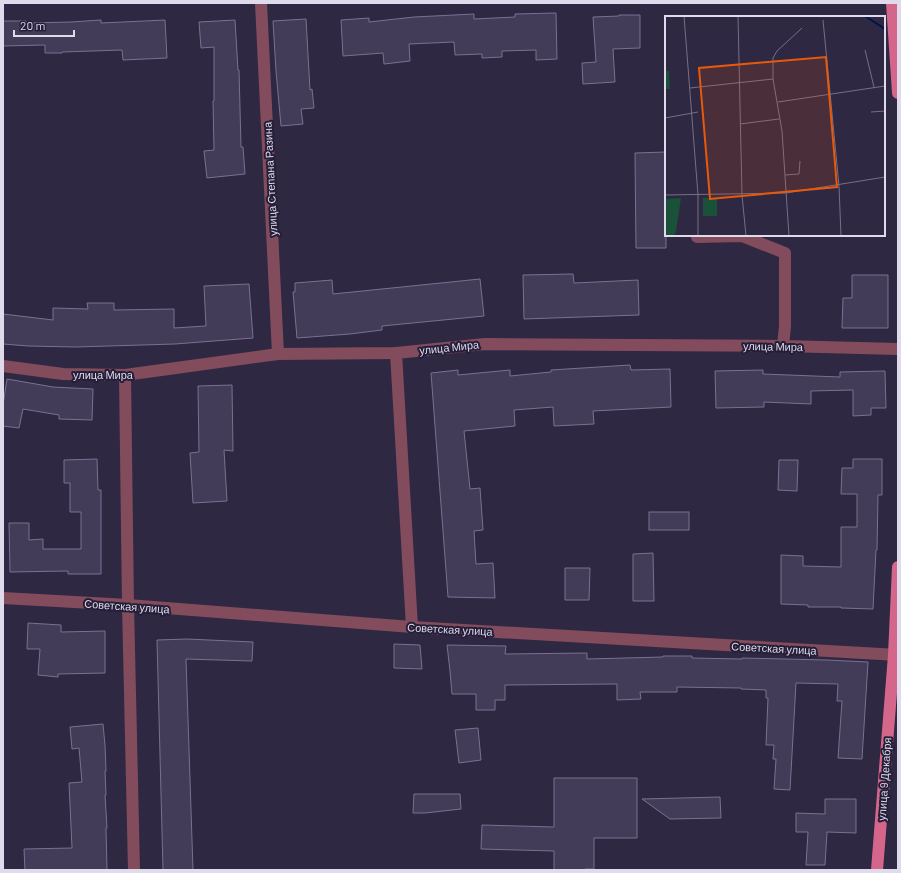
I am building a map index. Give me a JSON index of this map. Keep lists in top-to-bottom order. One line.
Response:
{"streets":{"main road":["улица 9 Декабря"],"street":["улица Степана Разина","улица Мира","Советская улица"]},"crossings":[["улица Степана Разина","улица Мира"],["Советская улица","улица 9 Декабря"]],"scale_bar":"20 m"}
